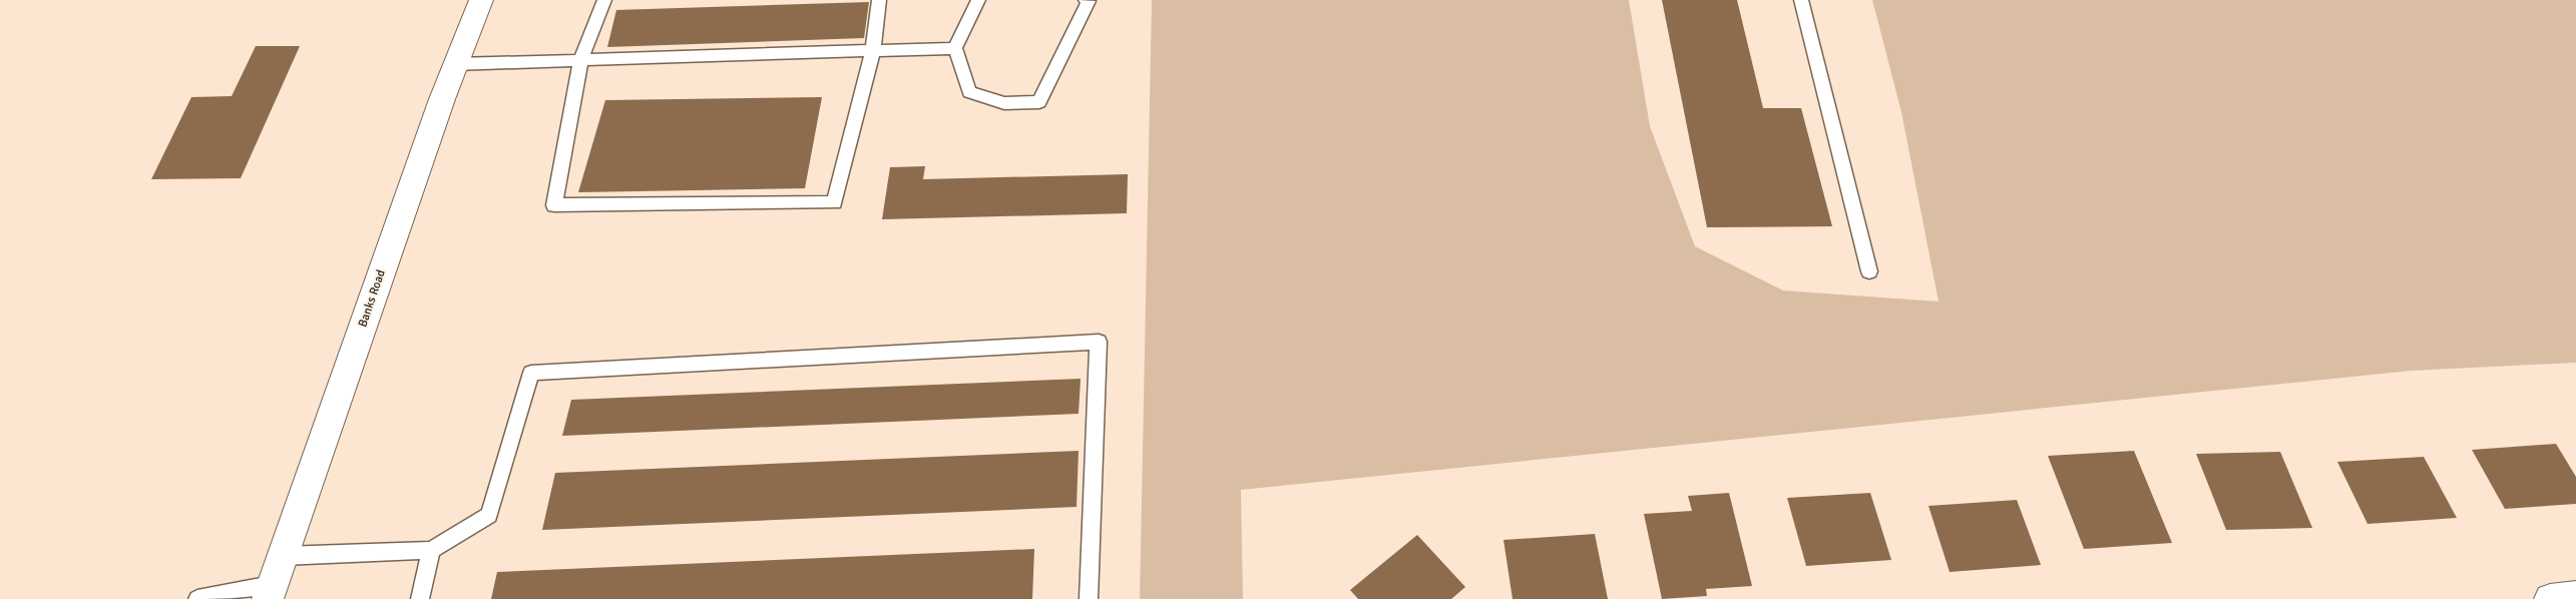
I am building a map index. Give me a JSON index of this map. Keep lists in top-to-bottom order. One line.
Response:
{"streets":{"street":["Banks Road"]}}
